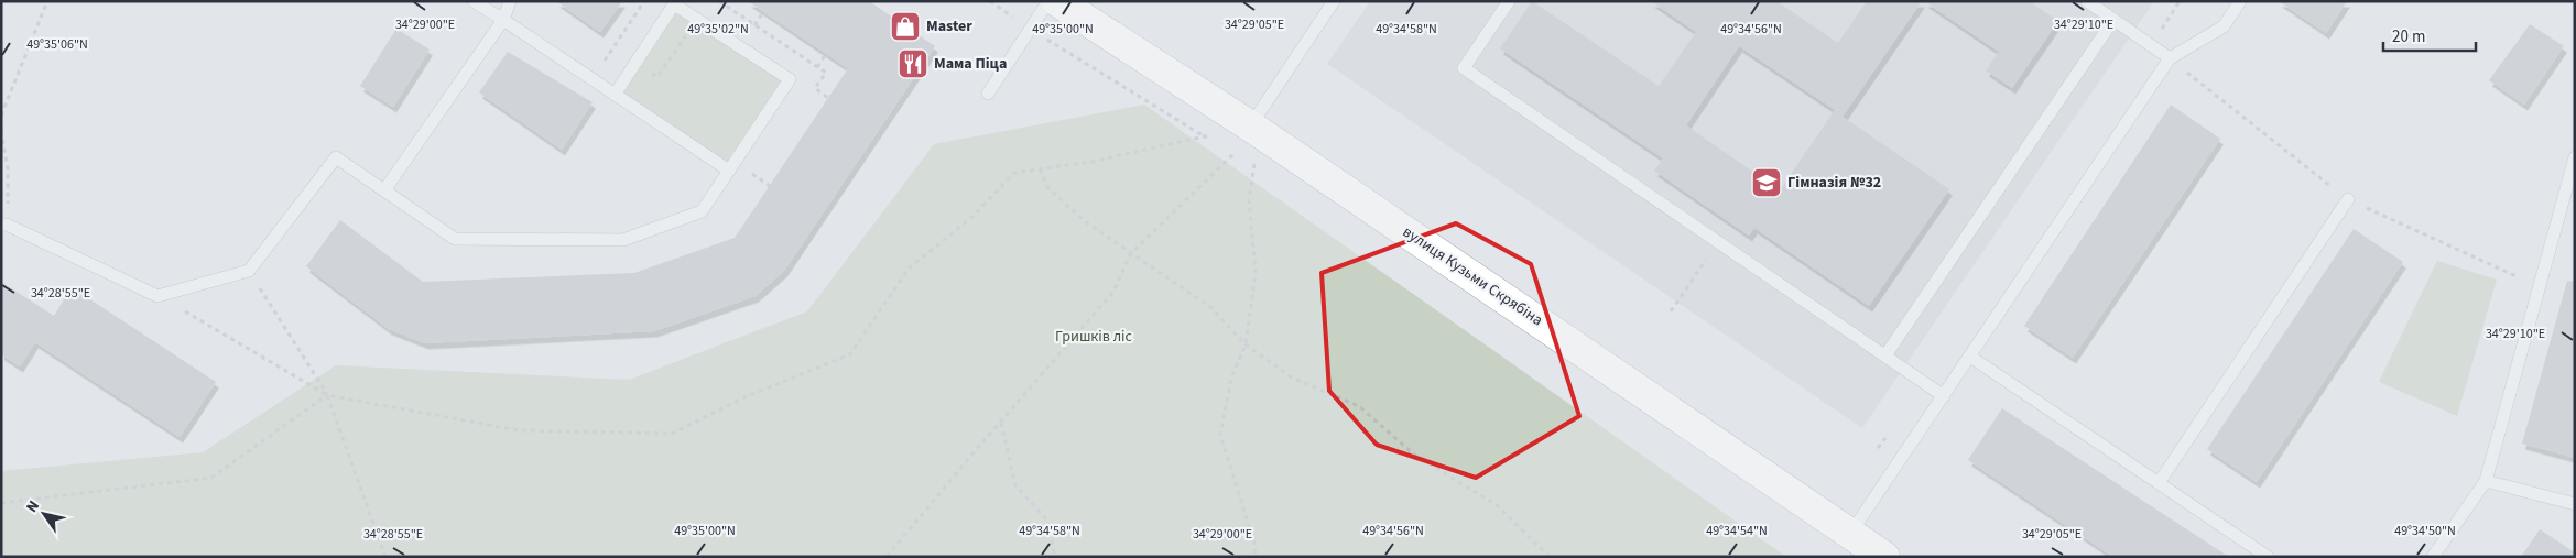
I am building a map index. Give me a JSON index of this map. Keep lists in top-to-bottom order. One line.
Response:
{"streets":{"street":["вулиця Кузьми Скрябіна"]},"parks":["Гришків ліс"],"places":{"shop":["Master"],"restaurant":["Мама Піца"],"school or university":["Гімназія №32"]},"scale_bar":"20 m","north":"top left","coordinates":["34°29'00\"E","34°29'05\"E","34°29'10\"E","49°35'02\"N","49°35'00\"N","49°34'58\"N","49°34'56\"N","49°35'06\"N","34°28'55\"E","49°34'54\"N","49°34'50\"N"]}
